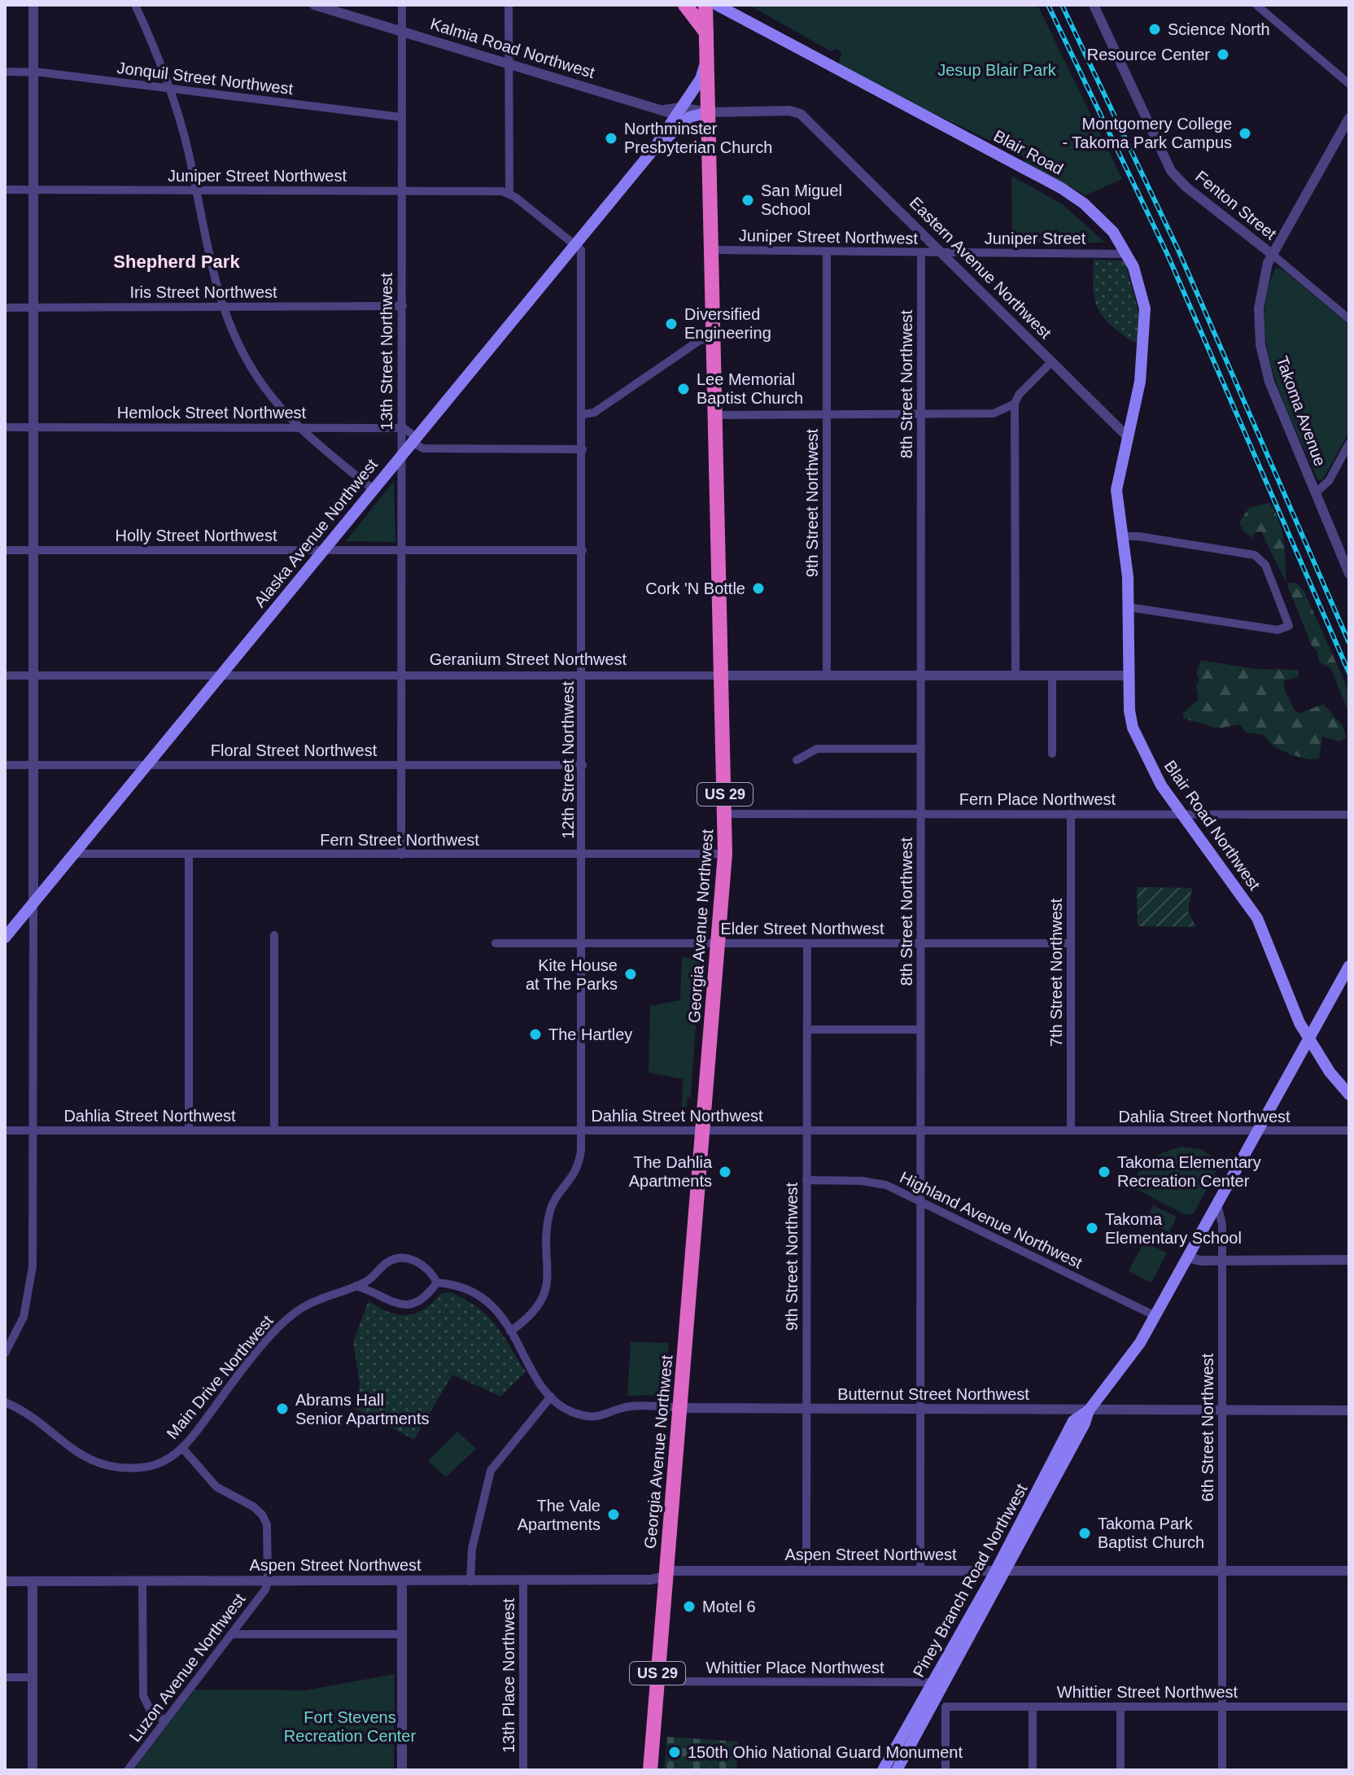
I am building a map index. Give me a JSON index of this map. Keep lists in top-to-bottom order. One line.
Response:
{"streets":{"highway":["US 29","Georgia Avenue Northwest"],"main road":["Kalmia Road Northwest","Blair Road","Alaska Avenue Northwest","Blair Road Northwest","Piney Branch Road Northwest"],"street":["Jonquil Street Northwest","Juniper Street Northwest","Fenton Street","Juniper Street","Eastern Avenue Northwest","Iris Street Northwest","13th Street Northwest","8th Street Northwest","Takoma Avenue","Hemlock Street Northwest","9th Street Northwest","Holly Street Northwest","Geranium Street Northwest","Floral Street Northwest","12th Street Northwest","Fern Place Northwest","Fern Street Northwest","Elder Street Northwest","7th Street Northwest","Dahlia Street Northwest","Highland Avenue Northwest","Main Drive Northwest","Butternut Street Northwest","6th Street Northwest","Aspen Street Northwest","Luzon Avenue Northwest","Whittier Place Northwest","13th Place Northwest","Whittier Street Northwest"]},"crossings":[["Kalmia Road Northwest","Eastern Avenue Northwest"],["Kalmia Road Northwest","13th Street Northwest"],["Kalmia Road Northwest","Alaska Avenue Northwest"],["Kalmia Road Northwest","Georgia Avenue Northwest"],["Jonquil Street Northwest","13th Street Northwest"],["Blair Road","Juniper Street"],["Blair Road","Eastern Avenue Northwest"],["Blair Road","Blair Road Northwest"],["Juniper Street Northwest","Juniper Street"],["Juniper Street Northwest","Eastern Avenue Northwest"],["Juniper Street Northwest","13th Street Northwest"],["Juniper Street Northwest","8th Street Northwest"],["Juniper Street Northwest","9th Street Northwest"],["Juniper Street Northwest","Georgia Avenue Northwest"],["Fenton Street","Takoma Avenue"],["Juniper Street","Eastern Avenue Northwest"],["Eastern Avenue Northwest","Blair Road Northwest"],["Iris Street Northwest","13th Street Northwest"],["13th Street Northwest","Hemlock Street Northwest"],["13th Street Northwest","Alaska Avenue Northwest"],["13th Street Northwest","Holly Street Northwest"],["13th Street Northwest","Geranium Street Northwest"],["13th Street Northwest","Floral Street Northwest"],["13th Street Northwest","Fern Street Northwest"],["8th Street Northwest","Geranium Street Northwest"],["8th Street Northwest","Fern Place Northwest"],["8th Street Northwest","Elder Street Northwest"],["8th Street Northwest","Dahlia Street Northwest"],["8th Street Northwest","Highland Avenue Northwest"],["8th Street Northwest","Butternut Street Northwest"],["8th Street Northwest","Aspen Street Northwest"],["9th Street Northwest","Geranium Street Northwest"],["9th Street Northwest","Elder Street Northwest"],["9th Street Northwest","Dahlia Street Northwest"],["9th Street Northwest","Highland Avenue Northwest"],["9th Street Northwest","Butternut Street Northwest"],["9th Street Northwest","Aspen Street Northwest"],["Alaska Avenue Northwest","Holly Street Northwest"],["Alaska Avenue Northwest","Geranium Street Northwest"],["Alaska Avenue Northwest","Floral Street Northwest"],["Alaska Avenue Northwest","12th Street Northwest"],["Alaska Avenue Northwest","Fern Street Northwest"],["Alaska Avenue Northwest","Georgia Avenue Northwest"],["Holly Street Northwest","12th Street Northwest"],["Geranium Street Northwest","12th Street Northwest"],["Geranium Street Northwest","Blair Road Northwest"],["Geranium Street Northwest","Georgia Avenue Northwest"],["Floral Street Northwest","12th Street Northwest"],["12th Street Northwest","Fern Street Northwest"],["12th Street Northwest","Elder Street Northwest"],["12th Street Northwest","Dahlia Street Northwest"],["12th Street Northwest","Main Drive Northwest"],["Fern Place Northwest","Blair Road Northwest"],["Fern Place Northwest","Georgia Avenue Northwest"],["Fern Place Northwest","7th Street Northwest"],["Blair Road Northwest","Piney Branch Road Northwest"],["Fern Street Northwest","Georgia Avenue Northwest"],["Georgia Avenue Northwest","Elder Street Northwest"],["Georgia Avenue Northwest","Dahlia Street Northwest"],["Georgia Avenue Northwest","Butternut Street Northwest"],["Georgia Avenue Northwest","Aspen Street Northwest"],["Georgia Avenue Northwest","Whittier Place Northwest"],["Elder Street Northwest","7th Street Northwest"],["7th Street Northwest","Dahlia Street Northwest"],["Dahlia Street Northwest","Piney Branch Road Northwest"],["Highland Avenue Northwest","Piney Branch Road Northwest"],["Main Drive Northwest","Butternut Street Northwest"],["Butternut Street Northwest","6th Street Northwest"],["Butternut Street Northwest","Piney Branch Road Northwest"],["6th Street Northwest","Aspen Street Northwest"],["6th Street Northwest","Piney Branch Road Northwest"],["6th Street Northwest","Whittier Street Northwest"],["Aspen Street Northwest","Piney Branch Road Northwest"],["Aspen Street Northwest","Luzon Avenue Northwest"],["Aspen Street Northwest","13th Place Northwest"],["Piney Branch Road Northwest","Whittier Place Northwest"]],"districts":["Shepherd Park"],"parks":["Jesup Blair Park","Fort Stevens Recreation Center"],"places":["Science North","Resource Center","Montgomery College - Takoma Park Campus","Northminster Presbyterian Church","San Miguel School","Diversified Engineering","Lee Memorial Baptist Church","Cork 'N Bottle","Kite House at The Parks","The Hartley","The Dahlia Apartments","Takoma Elementary Recreation Center","Takoma Elementary School","Abrams Hall Senior Apartments","The Vale Apartments","Takoma Park Baptist Church","Motel 6","150th Ohio National Guard Monument"]}
